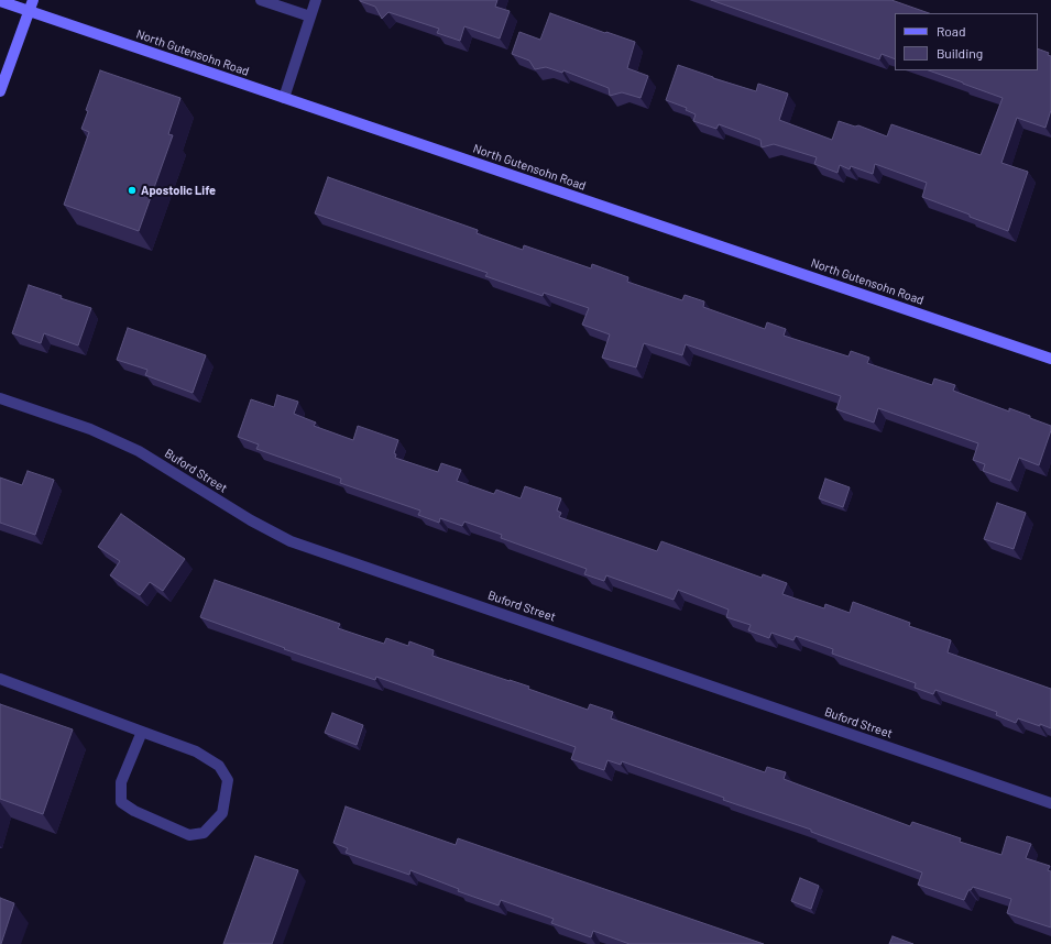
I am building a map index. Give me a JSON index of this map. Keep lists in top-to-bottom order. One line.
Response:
{"streets":{"street":["North Gutensohn Road","Buford Street"]},"places":["Apostolic Life"],"legend":["Road","Building"]}
